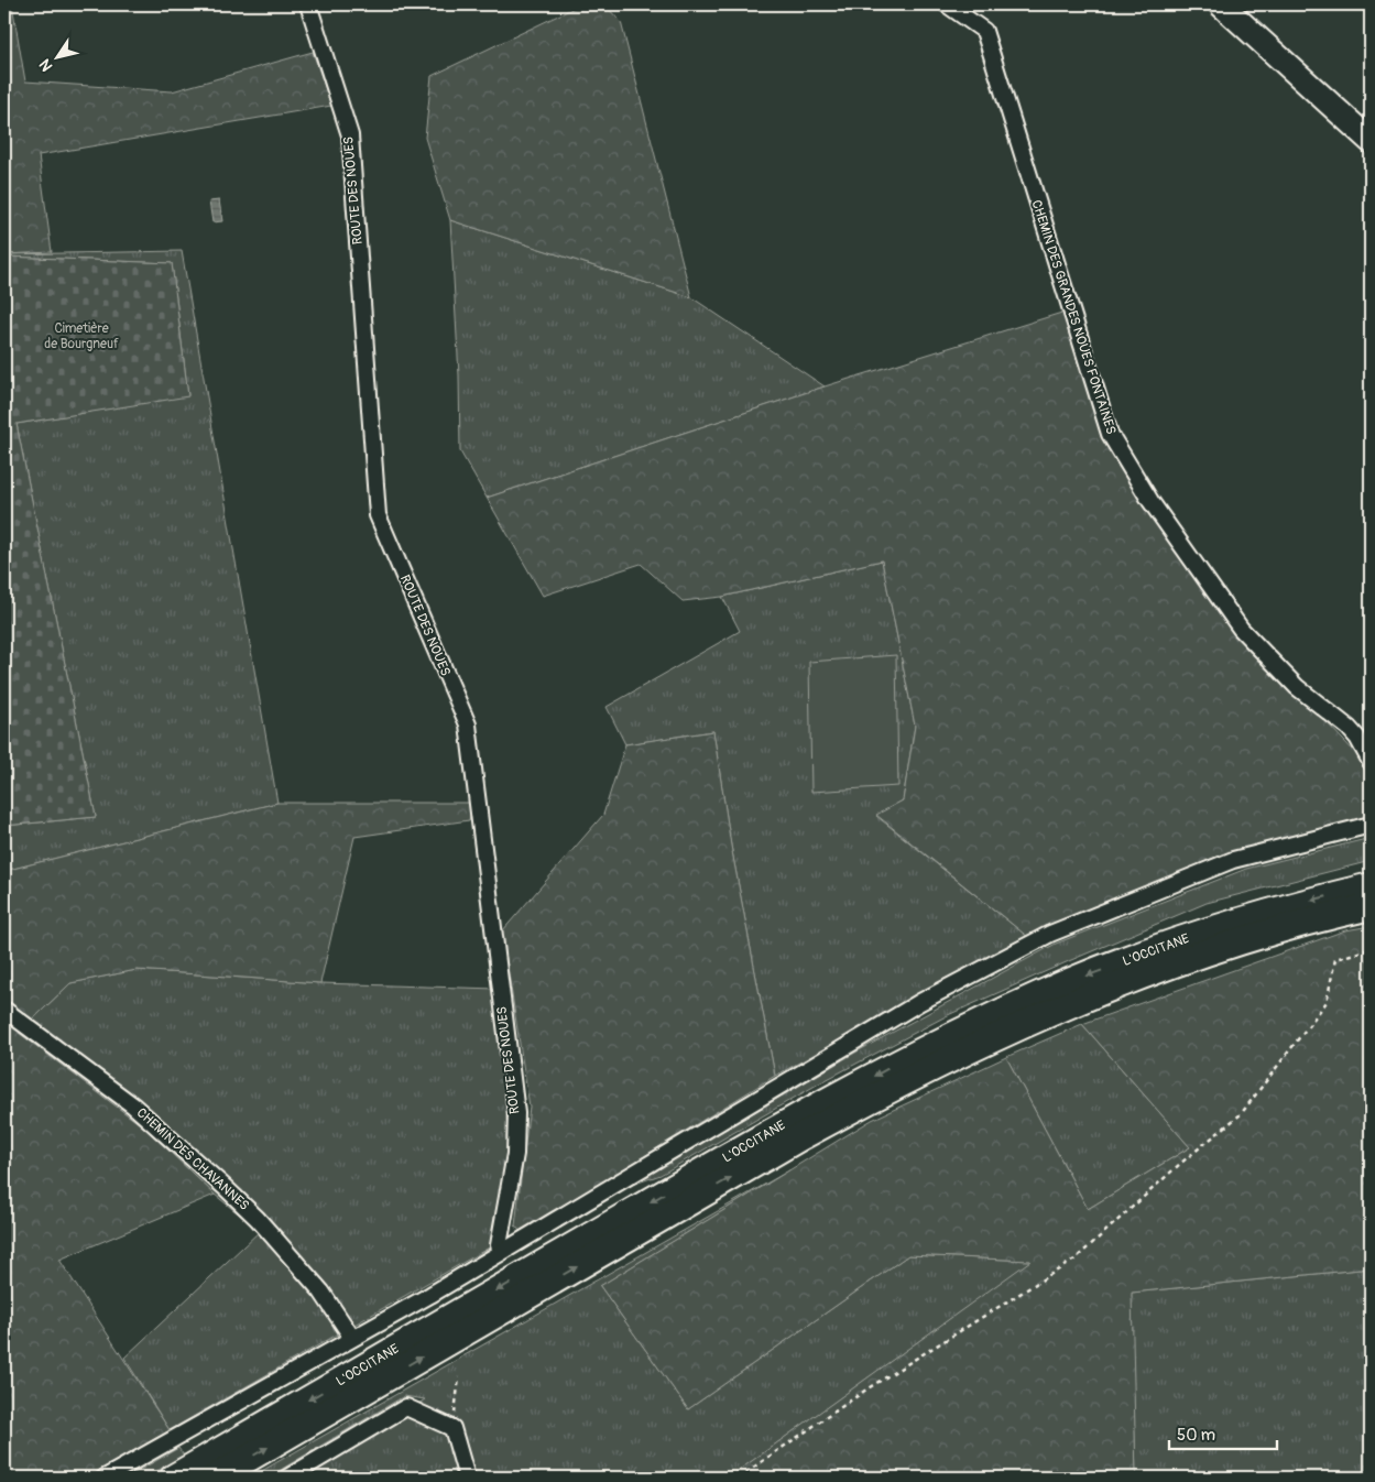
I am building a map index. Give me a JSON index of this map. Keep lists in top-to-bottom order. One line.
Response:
{"streets":{"highway":["L'OCCITANE"],"street":["ROUTE DES NOUES","CHEMIN DES GRANDES NOUES FONTAINES","CHEMIN DES CHAVANNES"]},"parks":["Cimetière de Bourgneuf"],"scale_bar":"50 m","north":"bottom left"}
